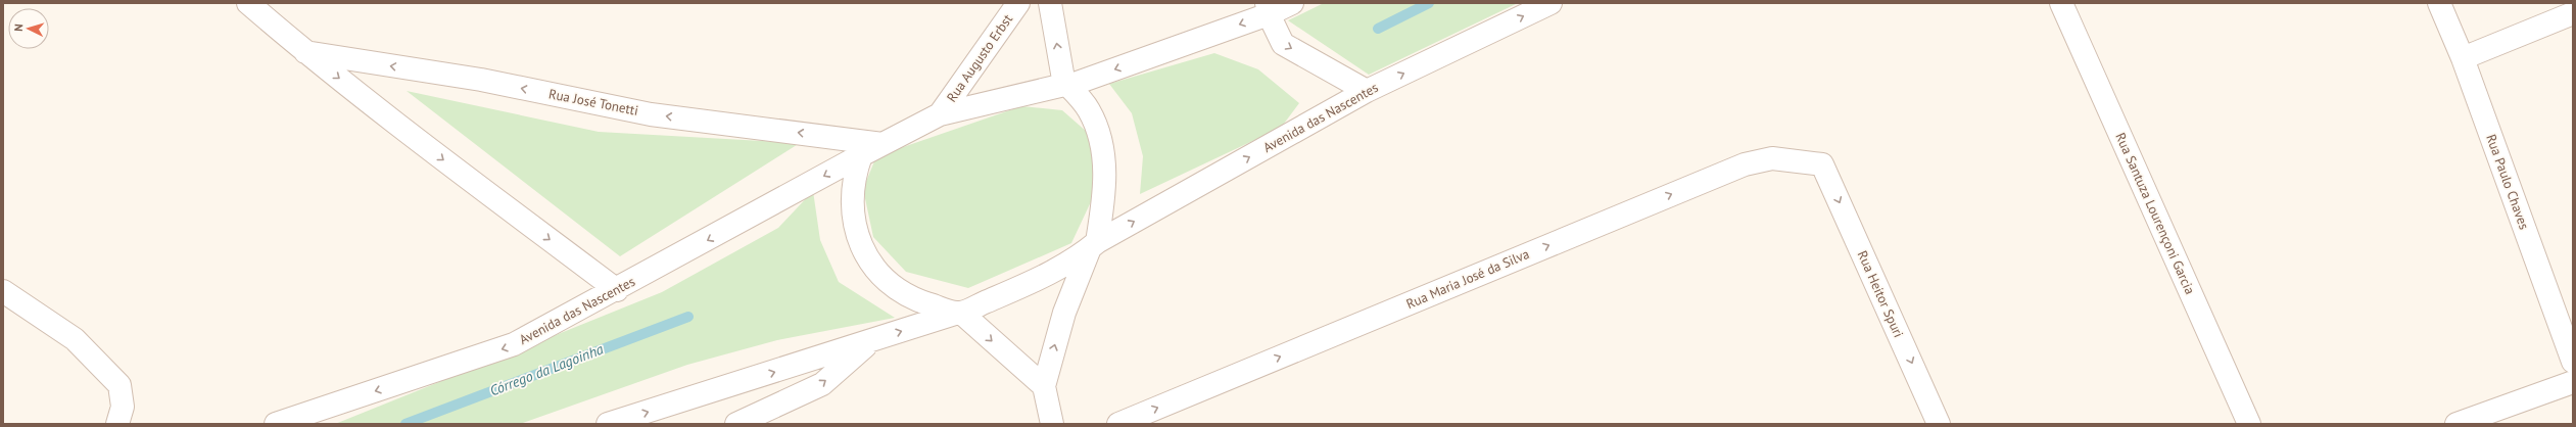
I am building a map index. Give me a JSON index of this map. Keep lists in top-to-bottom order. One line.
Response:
{"streets":{"street":["Rua Augusto Erbst","Rua José Tonetti","Avenida das Nascentes","Rua Paulo Chaves","Rua Santuza Lourençoni Garcia","Rua Maria José da Silva","Rua Heitor Spuri"]},"crossings":[["Rua Augusto Erbst","Avenida das Nascentes"],["Rua José Tonetti","Avenida das Nascentes"],["Rua Maria José da Silva","Rua Heitor Spuri"]],"one_way":["Rua José Tonetti","Rua Maria José da Silva","Rua Heitor Spuri"],"water":["Córrego da Lagoinha"],"north":"left"}
